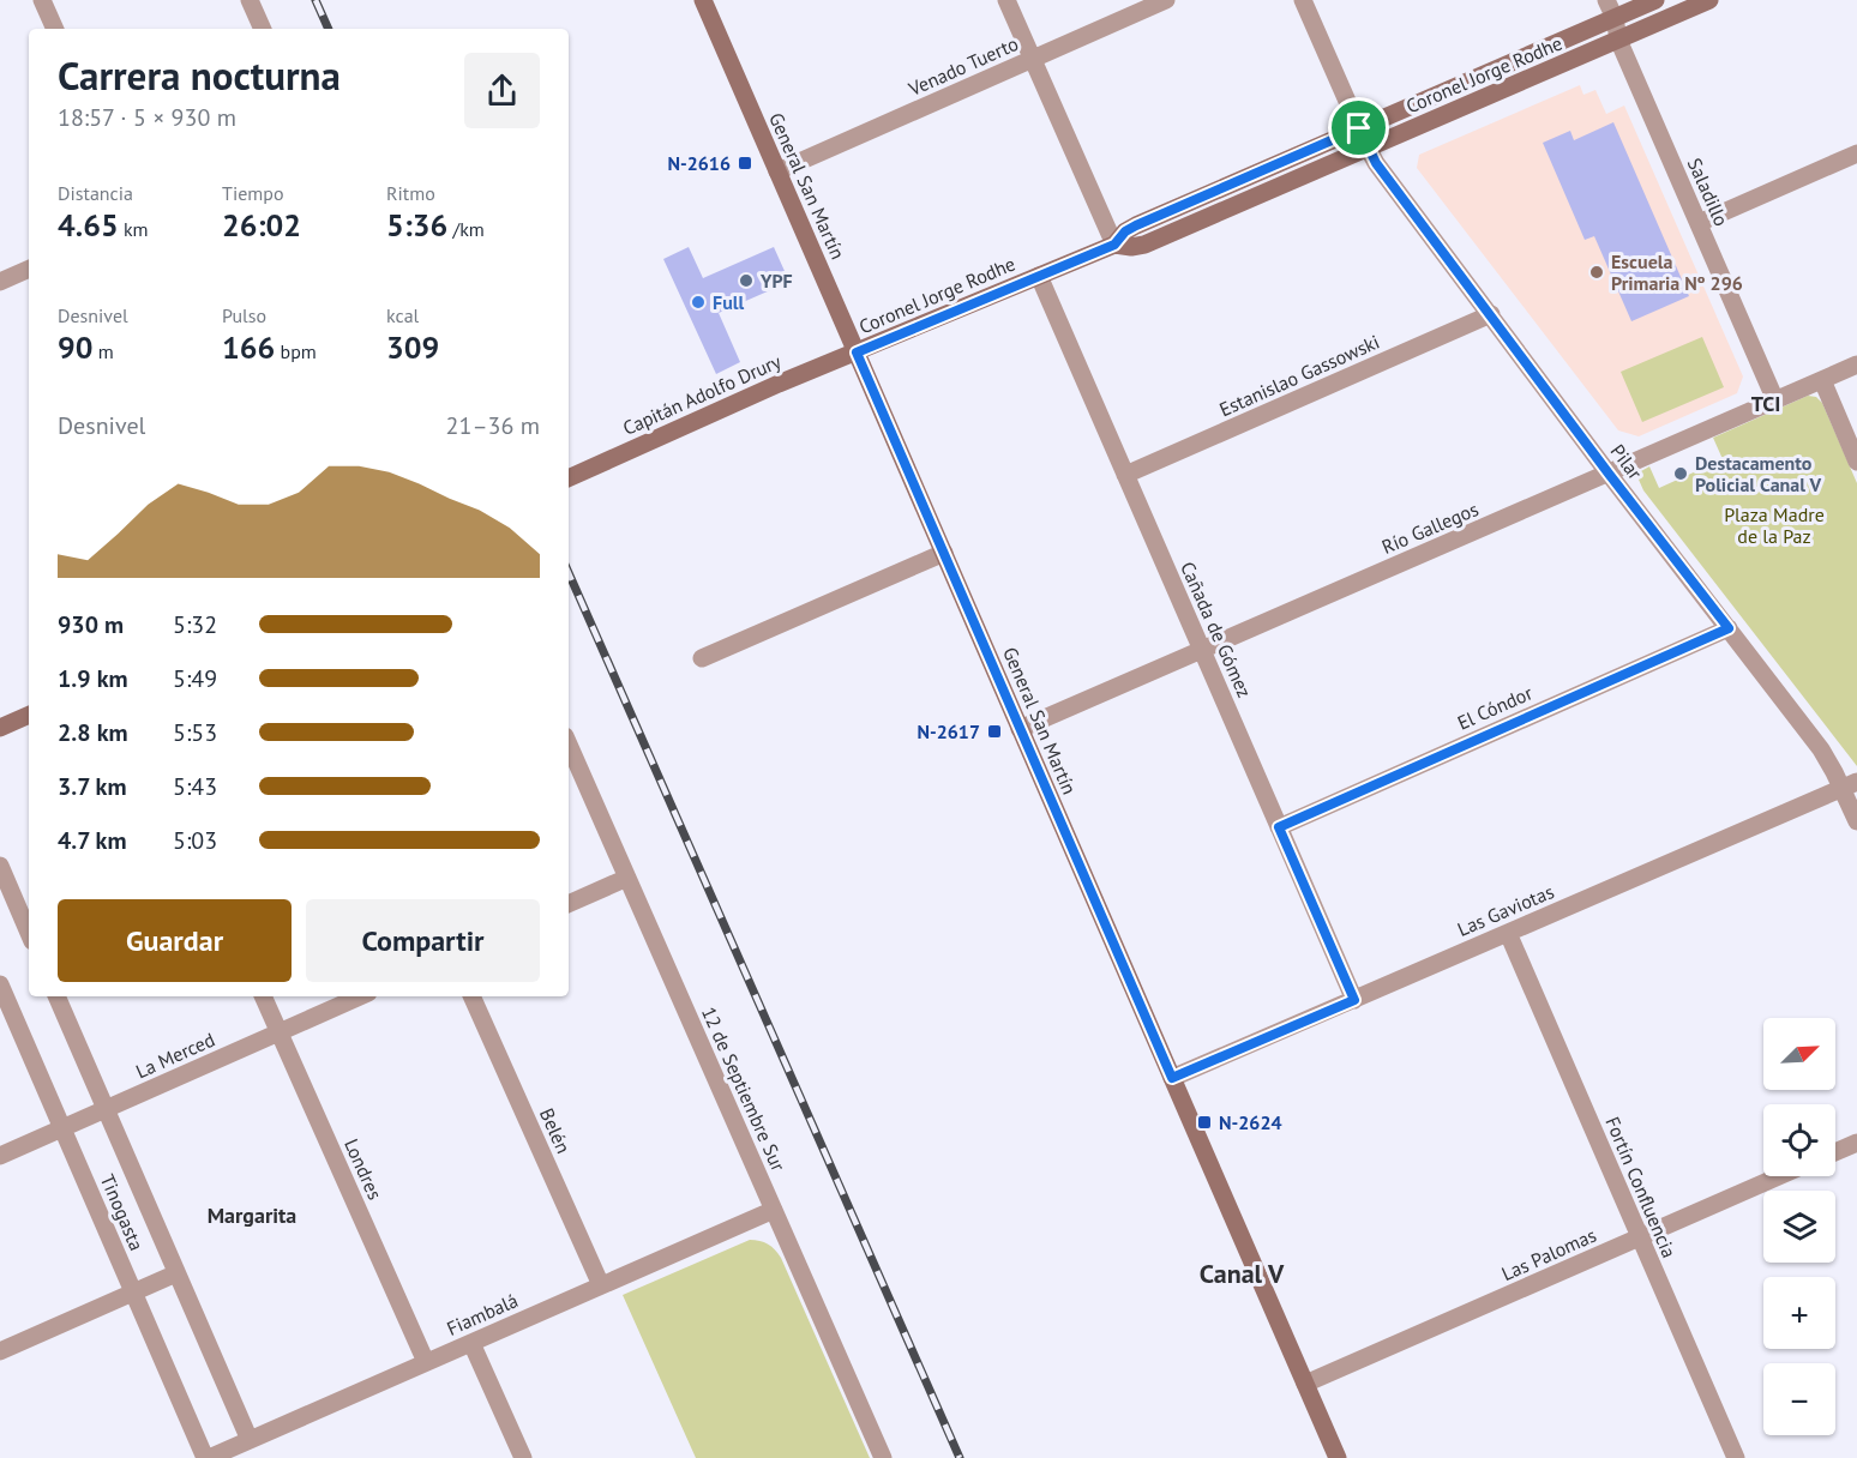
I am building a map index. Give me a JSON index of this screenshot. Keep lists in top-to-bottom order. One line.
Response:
{"streets":{"main road":["Coronel Jorge Rodhe","General San Martín","Capitán Adolfo Drury"],"street":["Venado Tuerto","Saladillo","Estanislao Gassowski","Pilar","Río Gallegos","Cañada de Gómez","El Cóndor","Las Gaviotas","La Merced","12 de Septiembre Sur","Belén","Londres","Fortín Confluencia","Tinogasta","Las Palomas","Fiambalá"]},"crossings":[["Venado Tuerto","General San Martín"],["Coronel Jorge Rodhe","General San Martín"],["Coronel Jorge Rodhe","Saladillo"],["Coronel Jorge Rodhe","Capitán Adolfo Drury"],["Coronel Jorge Rodhe","Pilar"],["Coronel Jorge Rodhe","Cañada de Gómez"],["General San Martín","Capitán Adolfo Drury"],["General San Martín","Río Gallegos"],["General San Martín","Las Gaviotas"],["General San Martín","Las Palomas"],["Saladillo","Río Gallegos"],["Estanislao Gassowski","Pilar"],["Estanislao Gassowski","Cañada de Gómez"],["Pilar","Río Gallegos"],["Pilar","El Cóndor"],["Pilar","Las Gaviotas"],["Río Gallegos","Cañada de Gómez"],["Cañada de Gómez","El Cóndor"],["Cañada de Gómez","Las Gaviotas"],["Las Gaviotas","Fortín Confluencia"],["La Merced","Londres"],["La Merced","Tinogasta"],["12 de Septiembre Sur","Fiambalá"],["Belén","Fiambalá"],["Londres","Fiambalá"],["Fortín Confluencia","Las Palomas"],["Tinogasta","Fiambalá"]],"districts":["TCI","Margarita","Canal V"],"parks":["Plaza Madre de la Paz"],"places":{"transit":["N-2616","N-2617","N-2624"],"other":["Escuela Primaria Nº 296","YPF","Full","Destacamento Policial Canal V"]},"north":"top right","page":{"heading":["Carrera nocturna","18:57 · 5 × 930 m"],"stats":[["Distancia","4.65 km"],["Tiempo","26:02"],["Ritmo","5:36 /km"],["Desnivel","90 m"],["Pulso","166 bpm"],["kcal","309"]],"chart":["Desnivel","21–36 m"],"list":[{"name":"930 m","note":"5:32"},{"name":"1.9 km","note":"5:49"},{"name":"2.8 km","note":"5:53"},{"name":"3.7 km","note":"5:43"},{"name":"4.7 km","note":"5:03"}],"buttons":["Guardar","Compartir"],"map_buttons":["+","−"]}}
